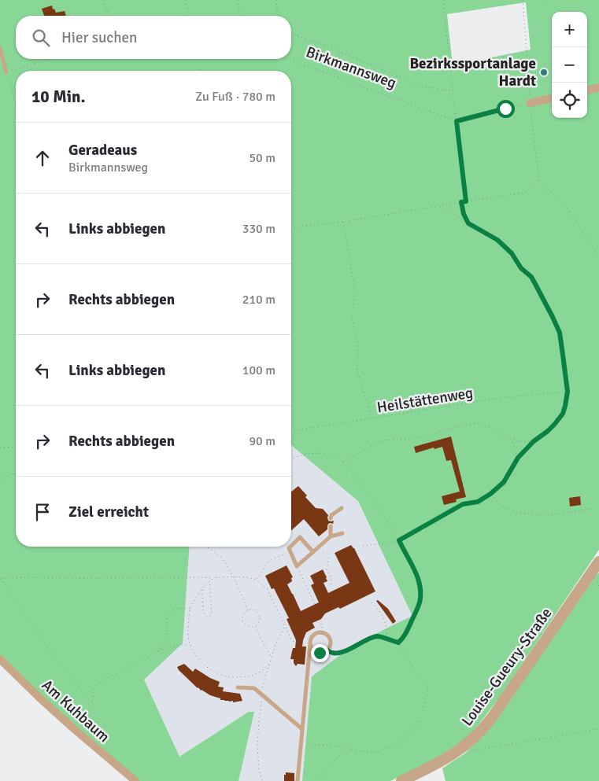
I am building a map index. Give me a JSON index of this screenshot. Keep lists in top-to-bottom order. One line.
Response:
{"streets":{"street":["Louise-Gueury-Straße","Am Kuhbaum"],"path":["Birkmannsweg","Heilstättenweg"]},"places":["Bezirkssportanlage Hardt"],"page":{"map_buttons":["+","−"],"search":"Hier suchen","heading":["10 Min.","Zu Fuß · 780 m"],"list":[["Geradeaus","Birkmannsweg","50 m"],["Links abbiegen","330 m"],["Rechts abbiegen","210 m"],["Links abbiegen","100 m"],["Rechts abbiegen","90 m"],"Ziel erreicht"]}}
